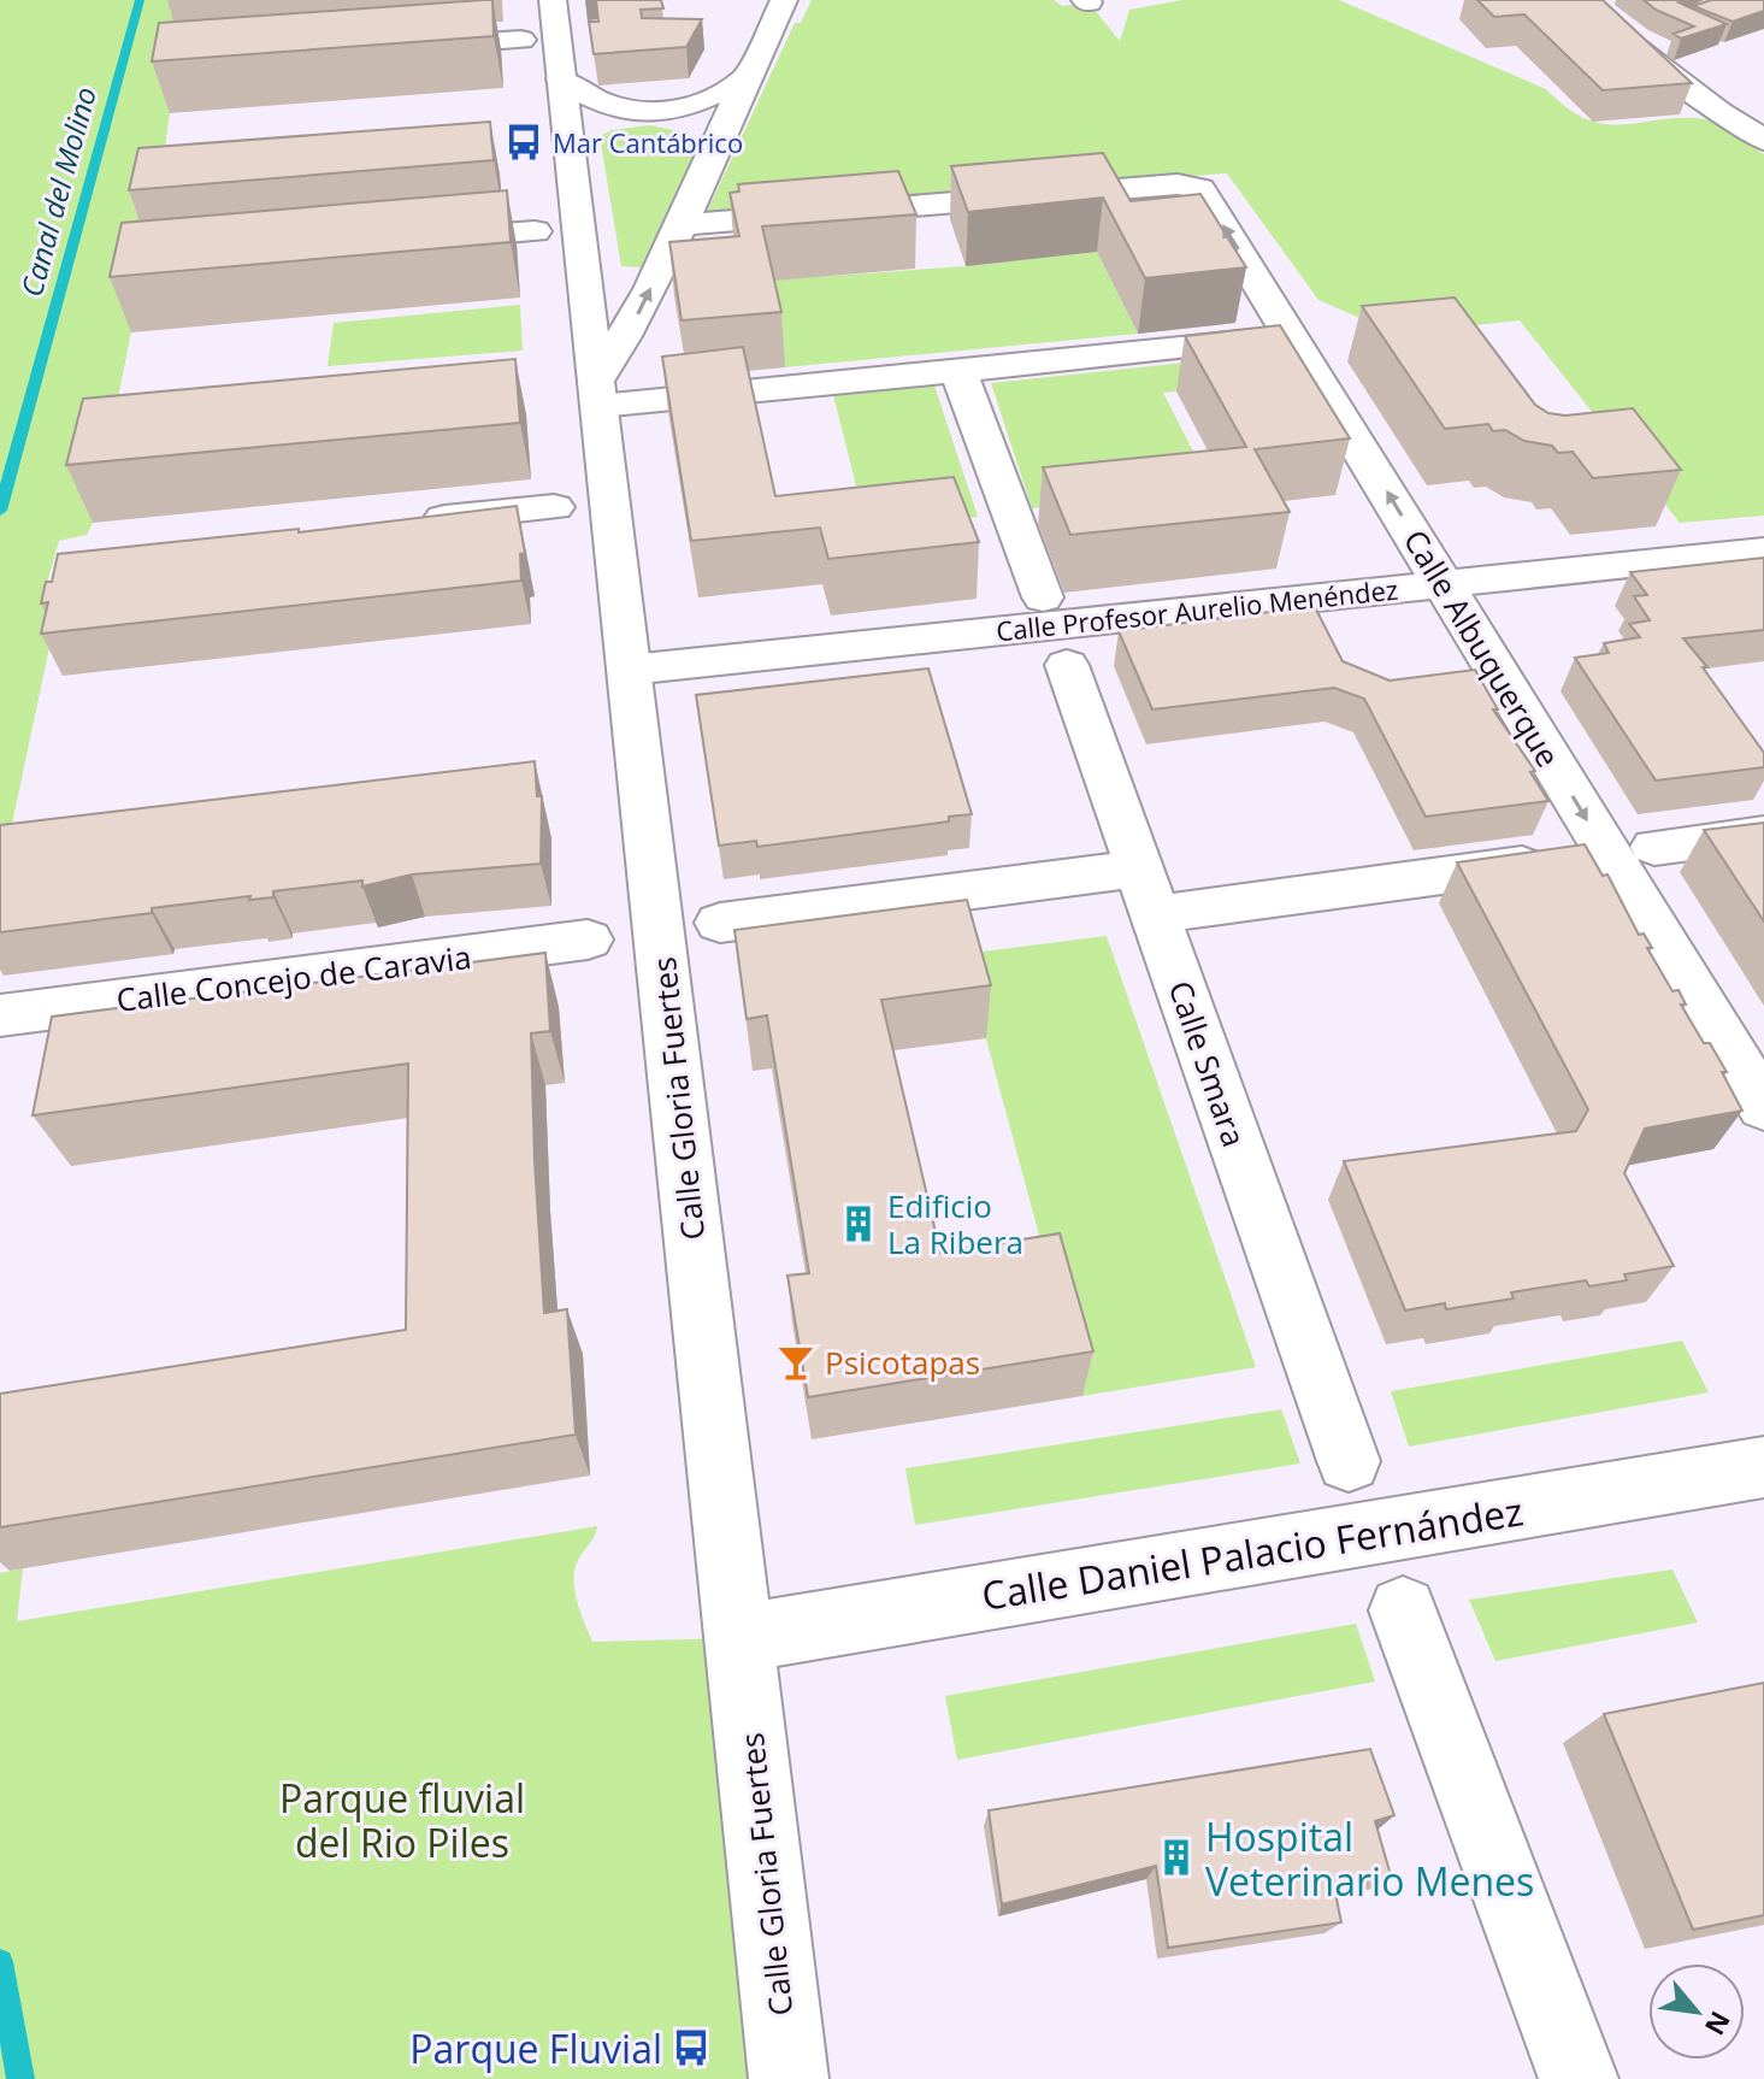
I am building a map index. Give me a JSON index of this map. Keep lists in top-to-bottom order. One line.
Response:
{"streets":{"street":["Calle Profesor Aurelio Menéndez","Calle Albuquerque","Calle Concejo de Caravia","Calle Smara","Calle Gloria Fuertes","Calle Daniel Palacio Fernández"]},"crossings":[["Calle Profesor Aurelio Menéndez","Calle Albuquerque"],["Calle Profesor Aurelio Menéndez","Calle Gloria Fuertes"],["Calle Gloria Fuertes","Calle Daniel Palacio Fernández"]],"water":["Canal del Molino"],"parks":["Parque fluvial del Rio Piles"],"places":{"bus stop":["Mar Cantábrico","Parque Fluvial"],"building":["Edificio La Ribera","Hospital Veterinario Menes"],"bar":["Psicotapas"]},"north":"bottom right"}
